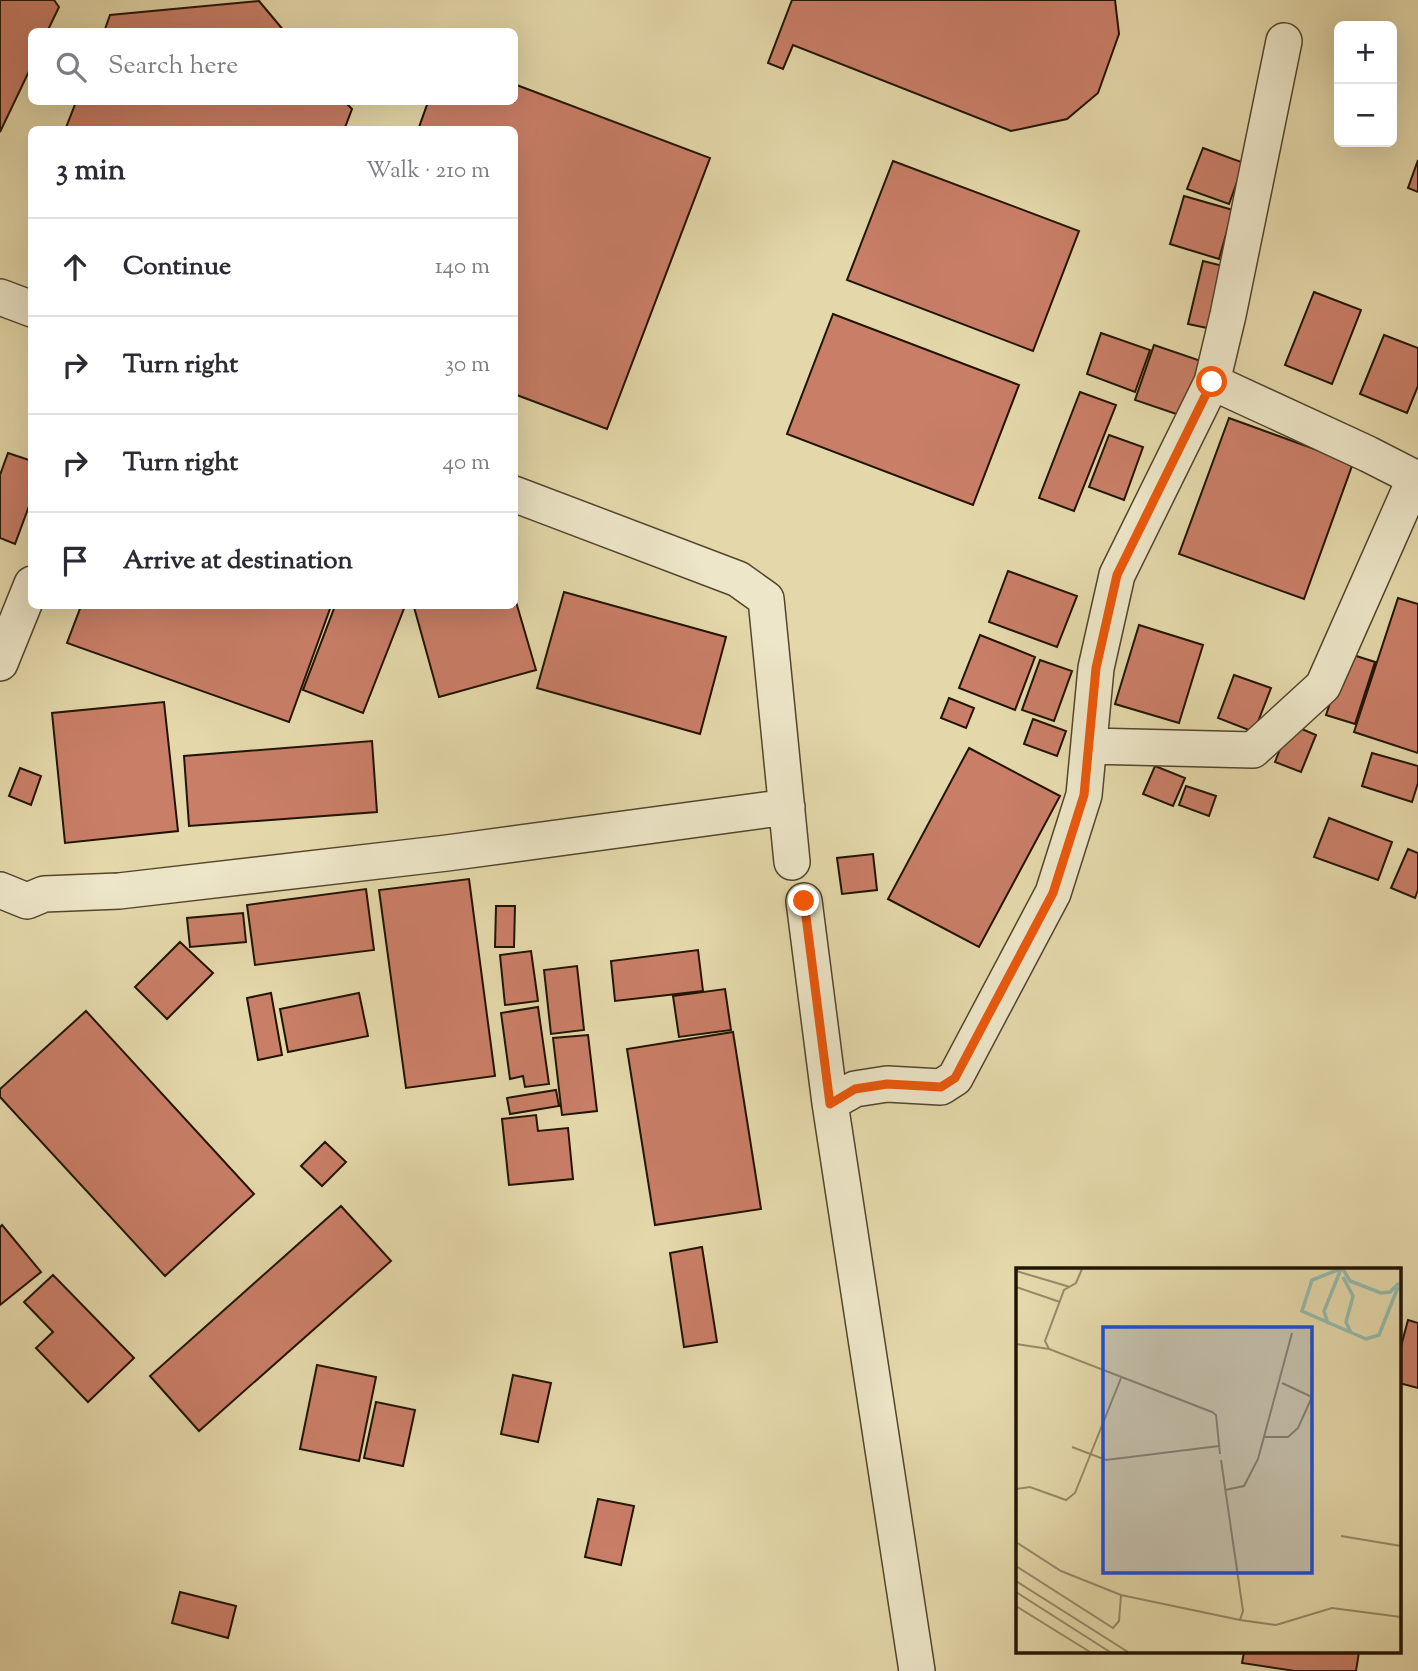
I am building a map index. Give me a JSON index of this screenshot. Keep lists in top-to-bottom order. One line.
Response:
{"page":{"map_buttons":["+","−"],"search":"Search here","heading":["3 min","Walk · 210 m"],"list":[["Continue","140 m"],["Turn right","30 m"],["Turn right","40 m"],"Arrive at destination"]}}
